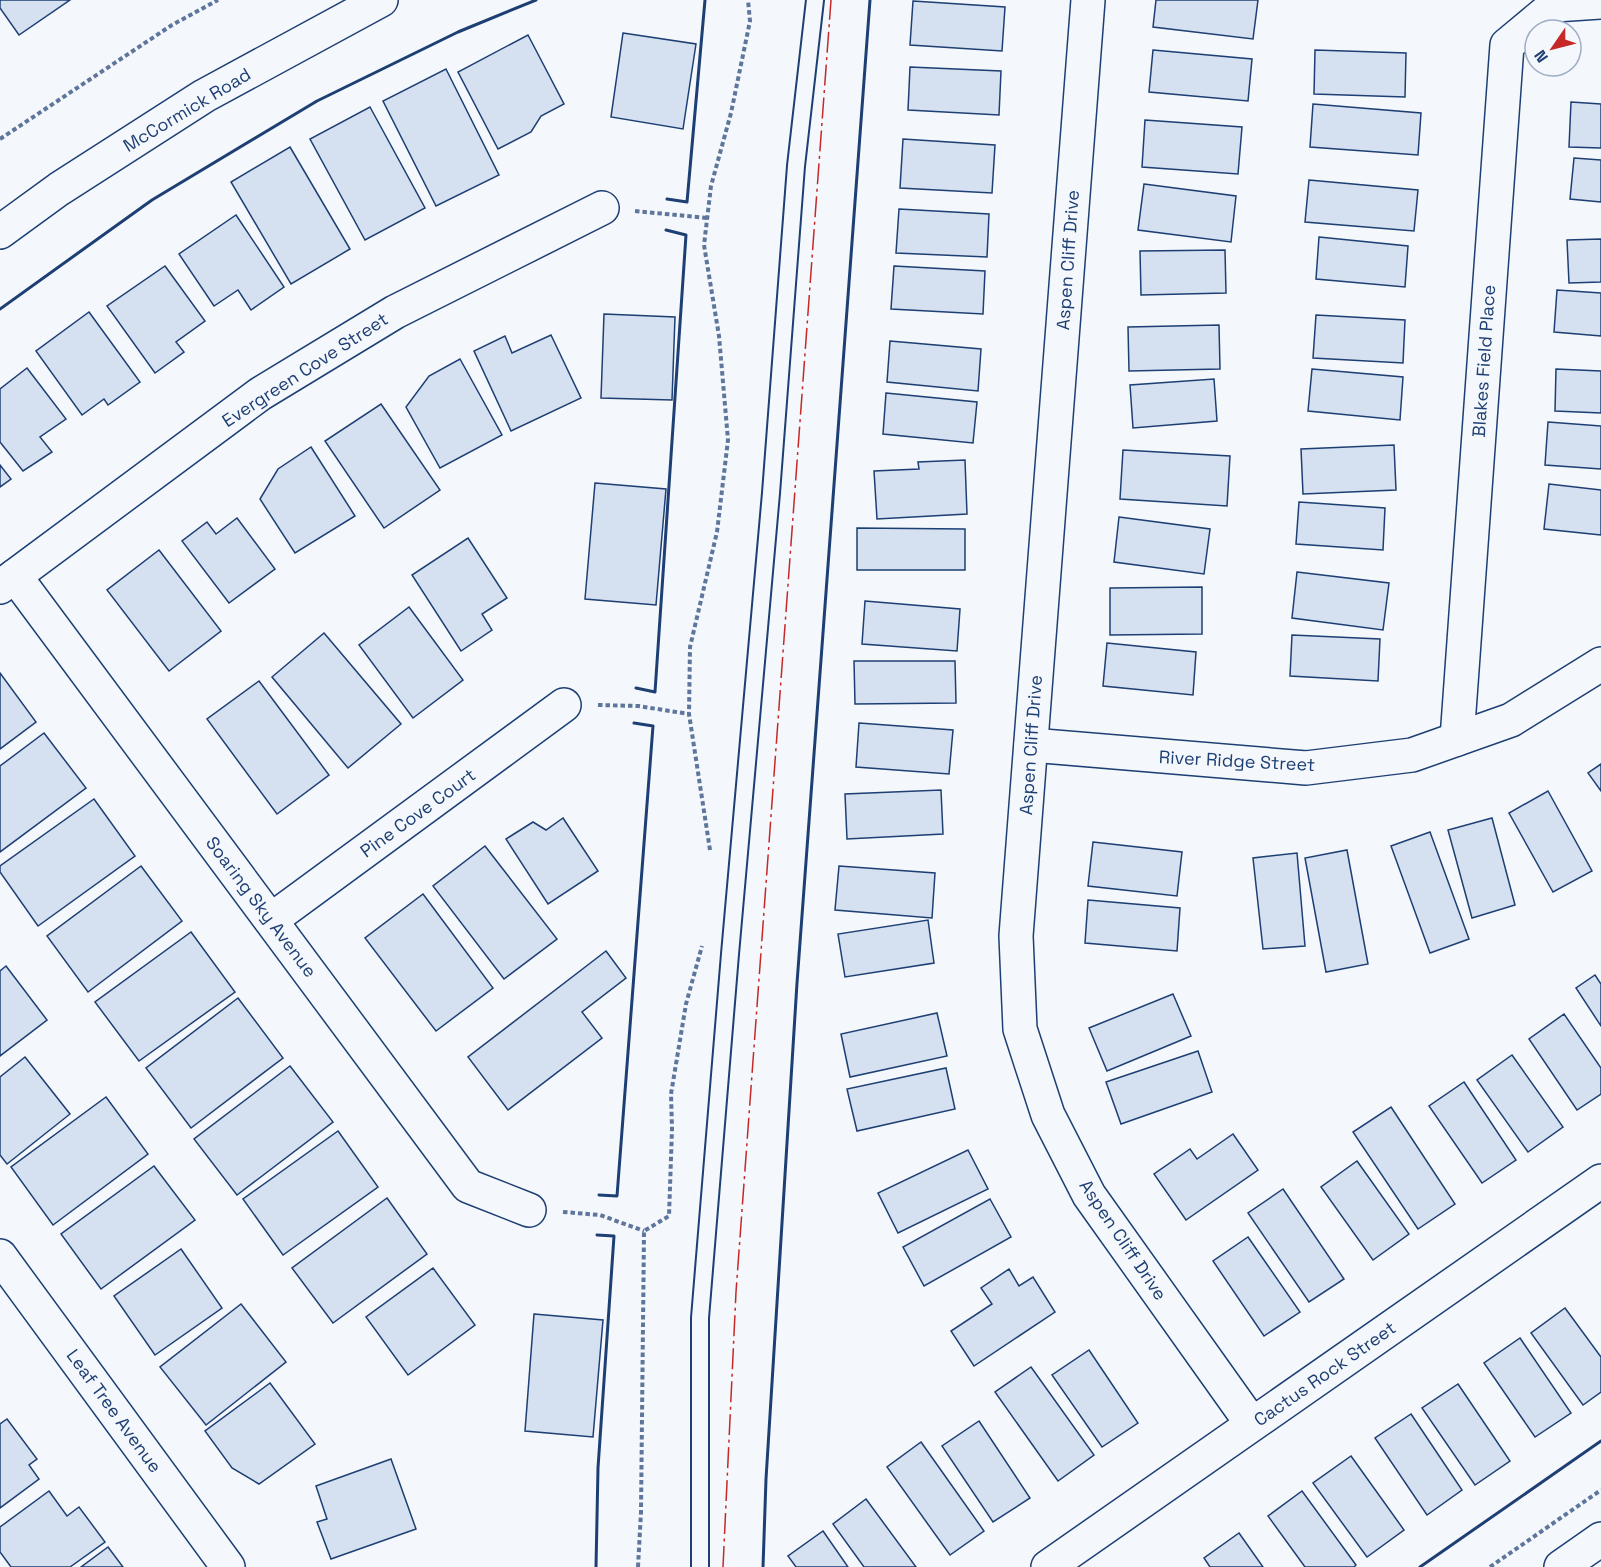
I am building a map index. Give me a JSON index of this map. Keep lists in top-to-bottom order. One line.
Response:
{"streets":{"street":["McCormick Road","Aspen Cliff Drive","Blakes Field Place","Evergreen Cove Street","River Ridge Street","Pine Cove Court","Soaring Sky Avenue","Cactus Rock Street","Leaf Tree Avenue"]},"crossings":[["Aspen Cliff Drive","River Ridge Street"],["Aspen Cliff Drive","Cactus Rock Street"],["Blakes Field Place","River Ridge Street"],["Evergreen Cove Street","Soaring Sky Avenue"],["Pine Cove Court","Soaring Sky Avenue"]],"north":"bottom left"}
